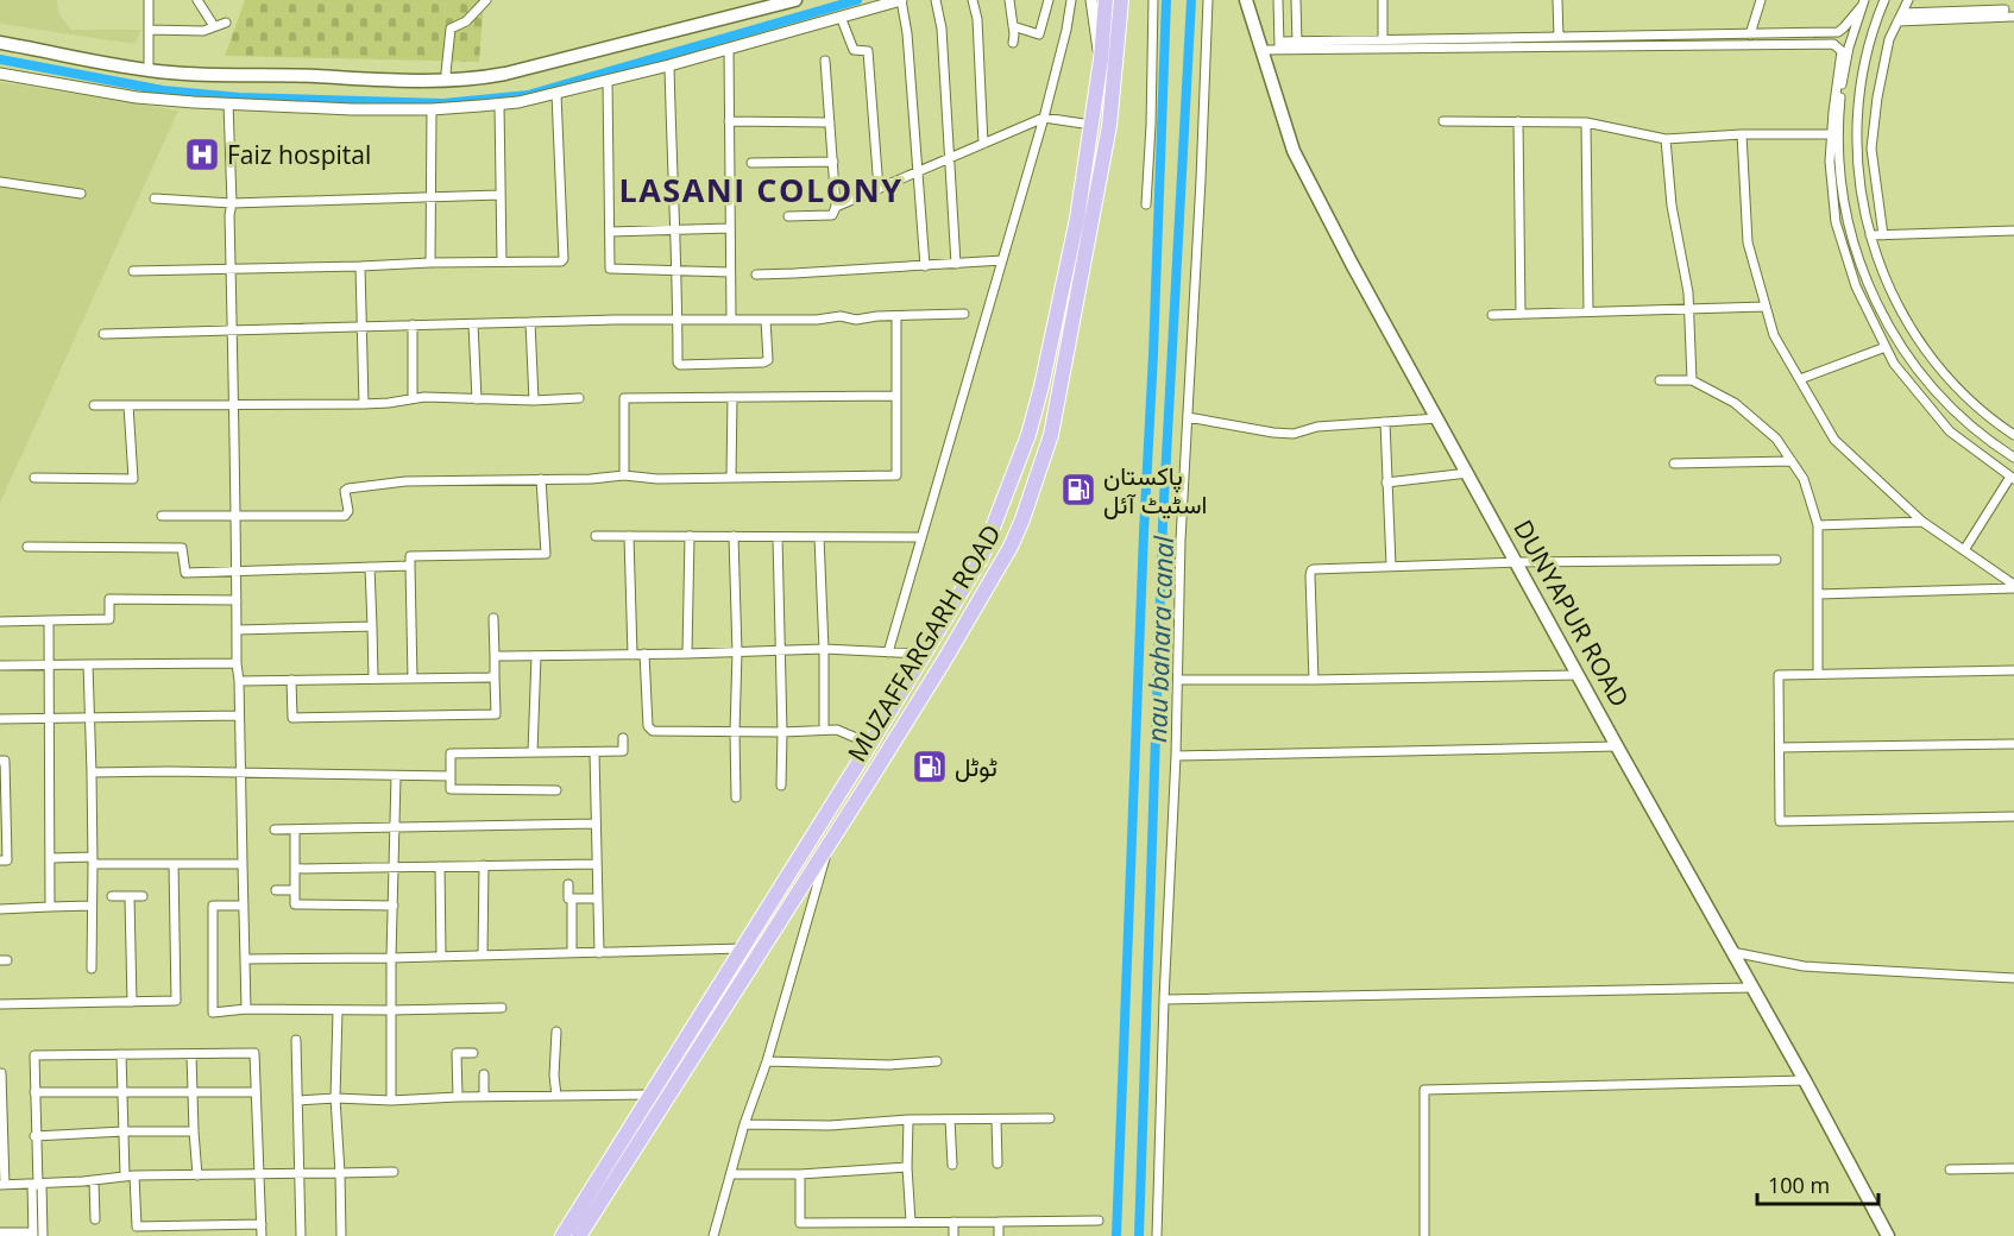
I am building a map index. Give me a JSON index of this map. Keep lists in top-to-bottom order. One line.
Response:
{"streets":{"main road":["DUNYAPUR ROAD","MUZAFFARGARH ROAD"]},"districts":["LASANI COLONY"],"water":["nau bahara canal"],"places":{"hospital":["Faiz hospital"],"fuel station":["پاکستان اسٹیٹ آئل","ٹوٹل"]},"scale_bar":"100 m"}
